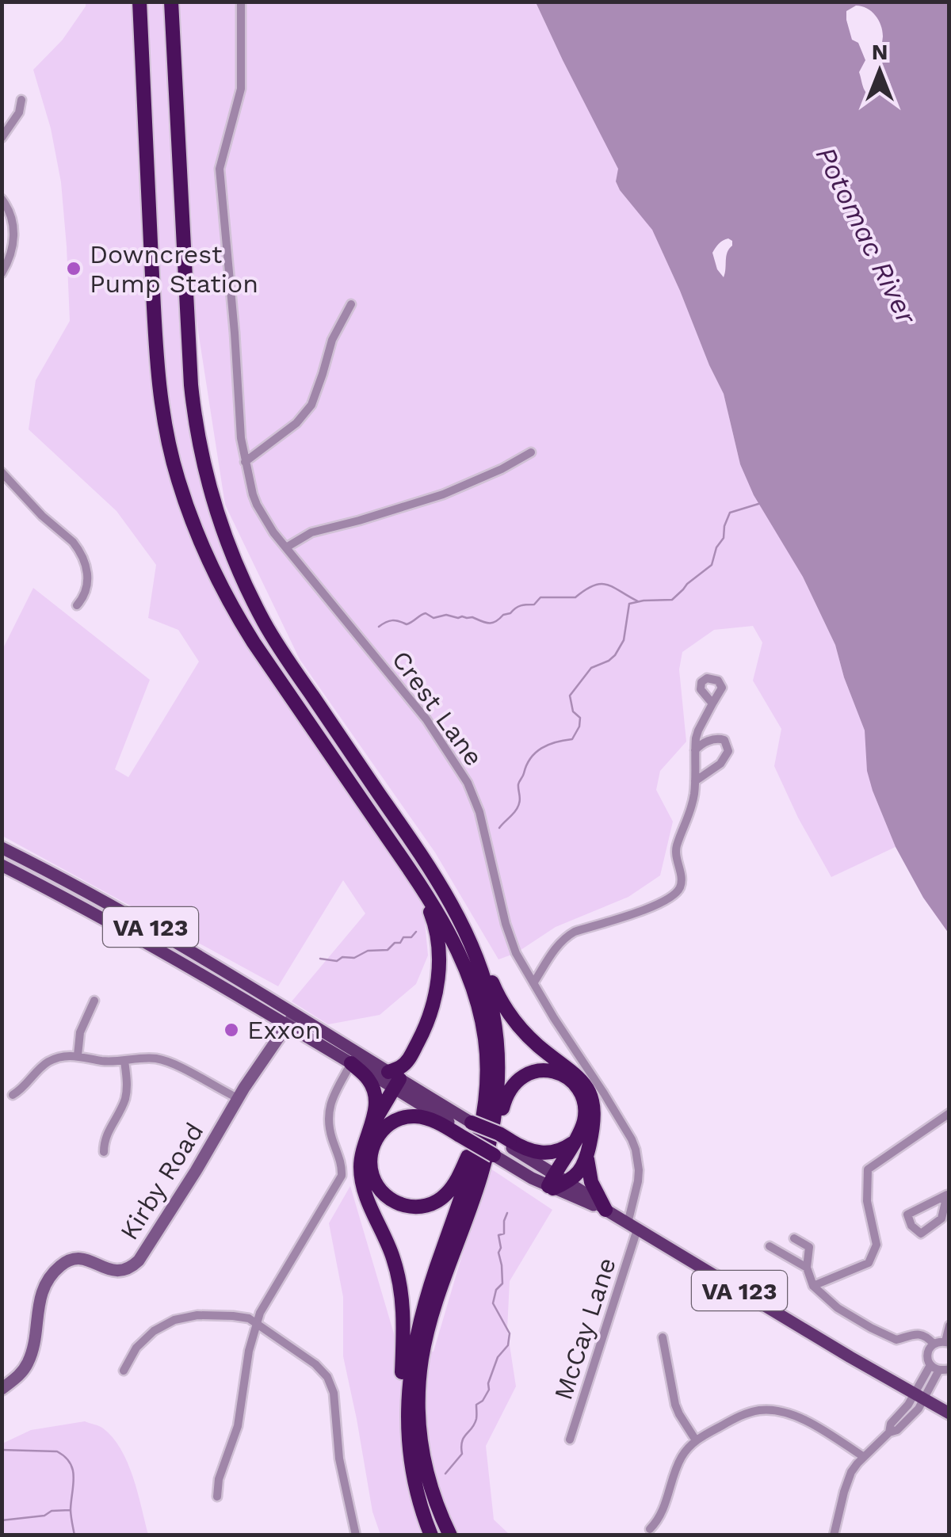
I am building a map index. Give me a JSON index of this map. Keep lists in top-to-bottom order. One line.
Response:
{"streets":{"main road":["VA 123","Kirby Road"],"street":["Crest Lane","McCay Lane"]},"crossings":[["Crest Lane","VA 123"],["Crest Lane","McCay Lane"],["VA 123","Kirby Road"],["VA 123","McCay Lane"]],"water":["Potomac River"],"places":["Downcrest Pump Station","Exxon"],"north":"top"}
